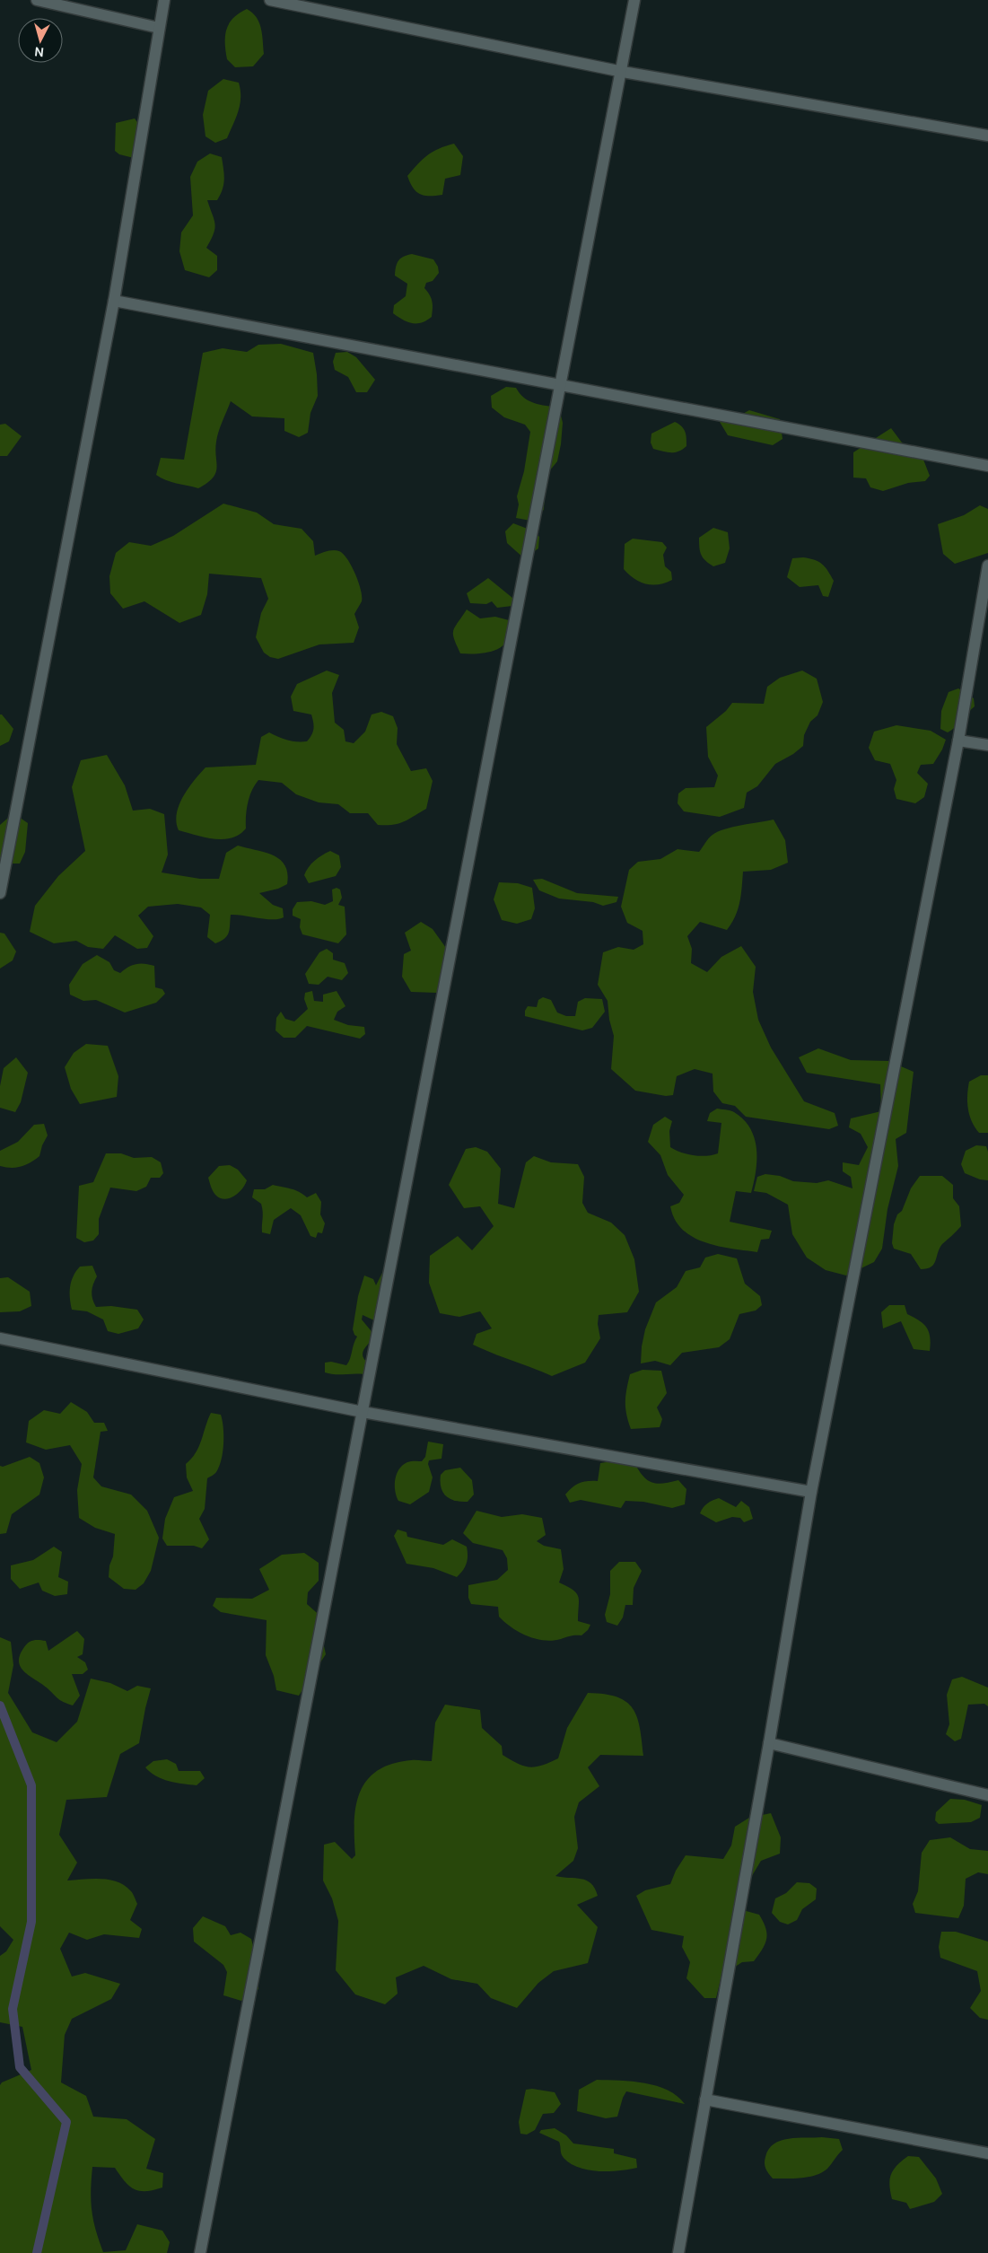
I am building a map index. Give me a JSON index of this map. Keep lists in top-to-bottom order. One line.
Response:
{"north":"bottom"}
